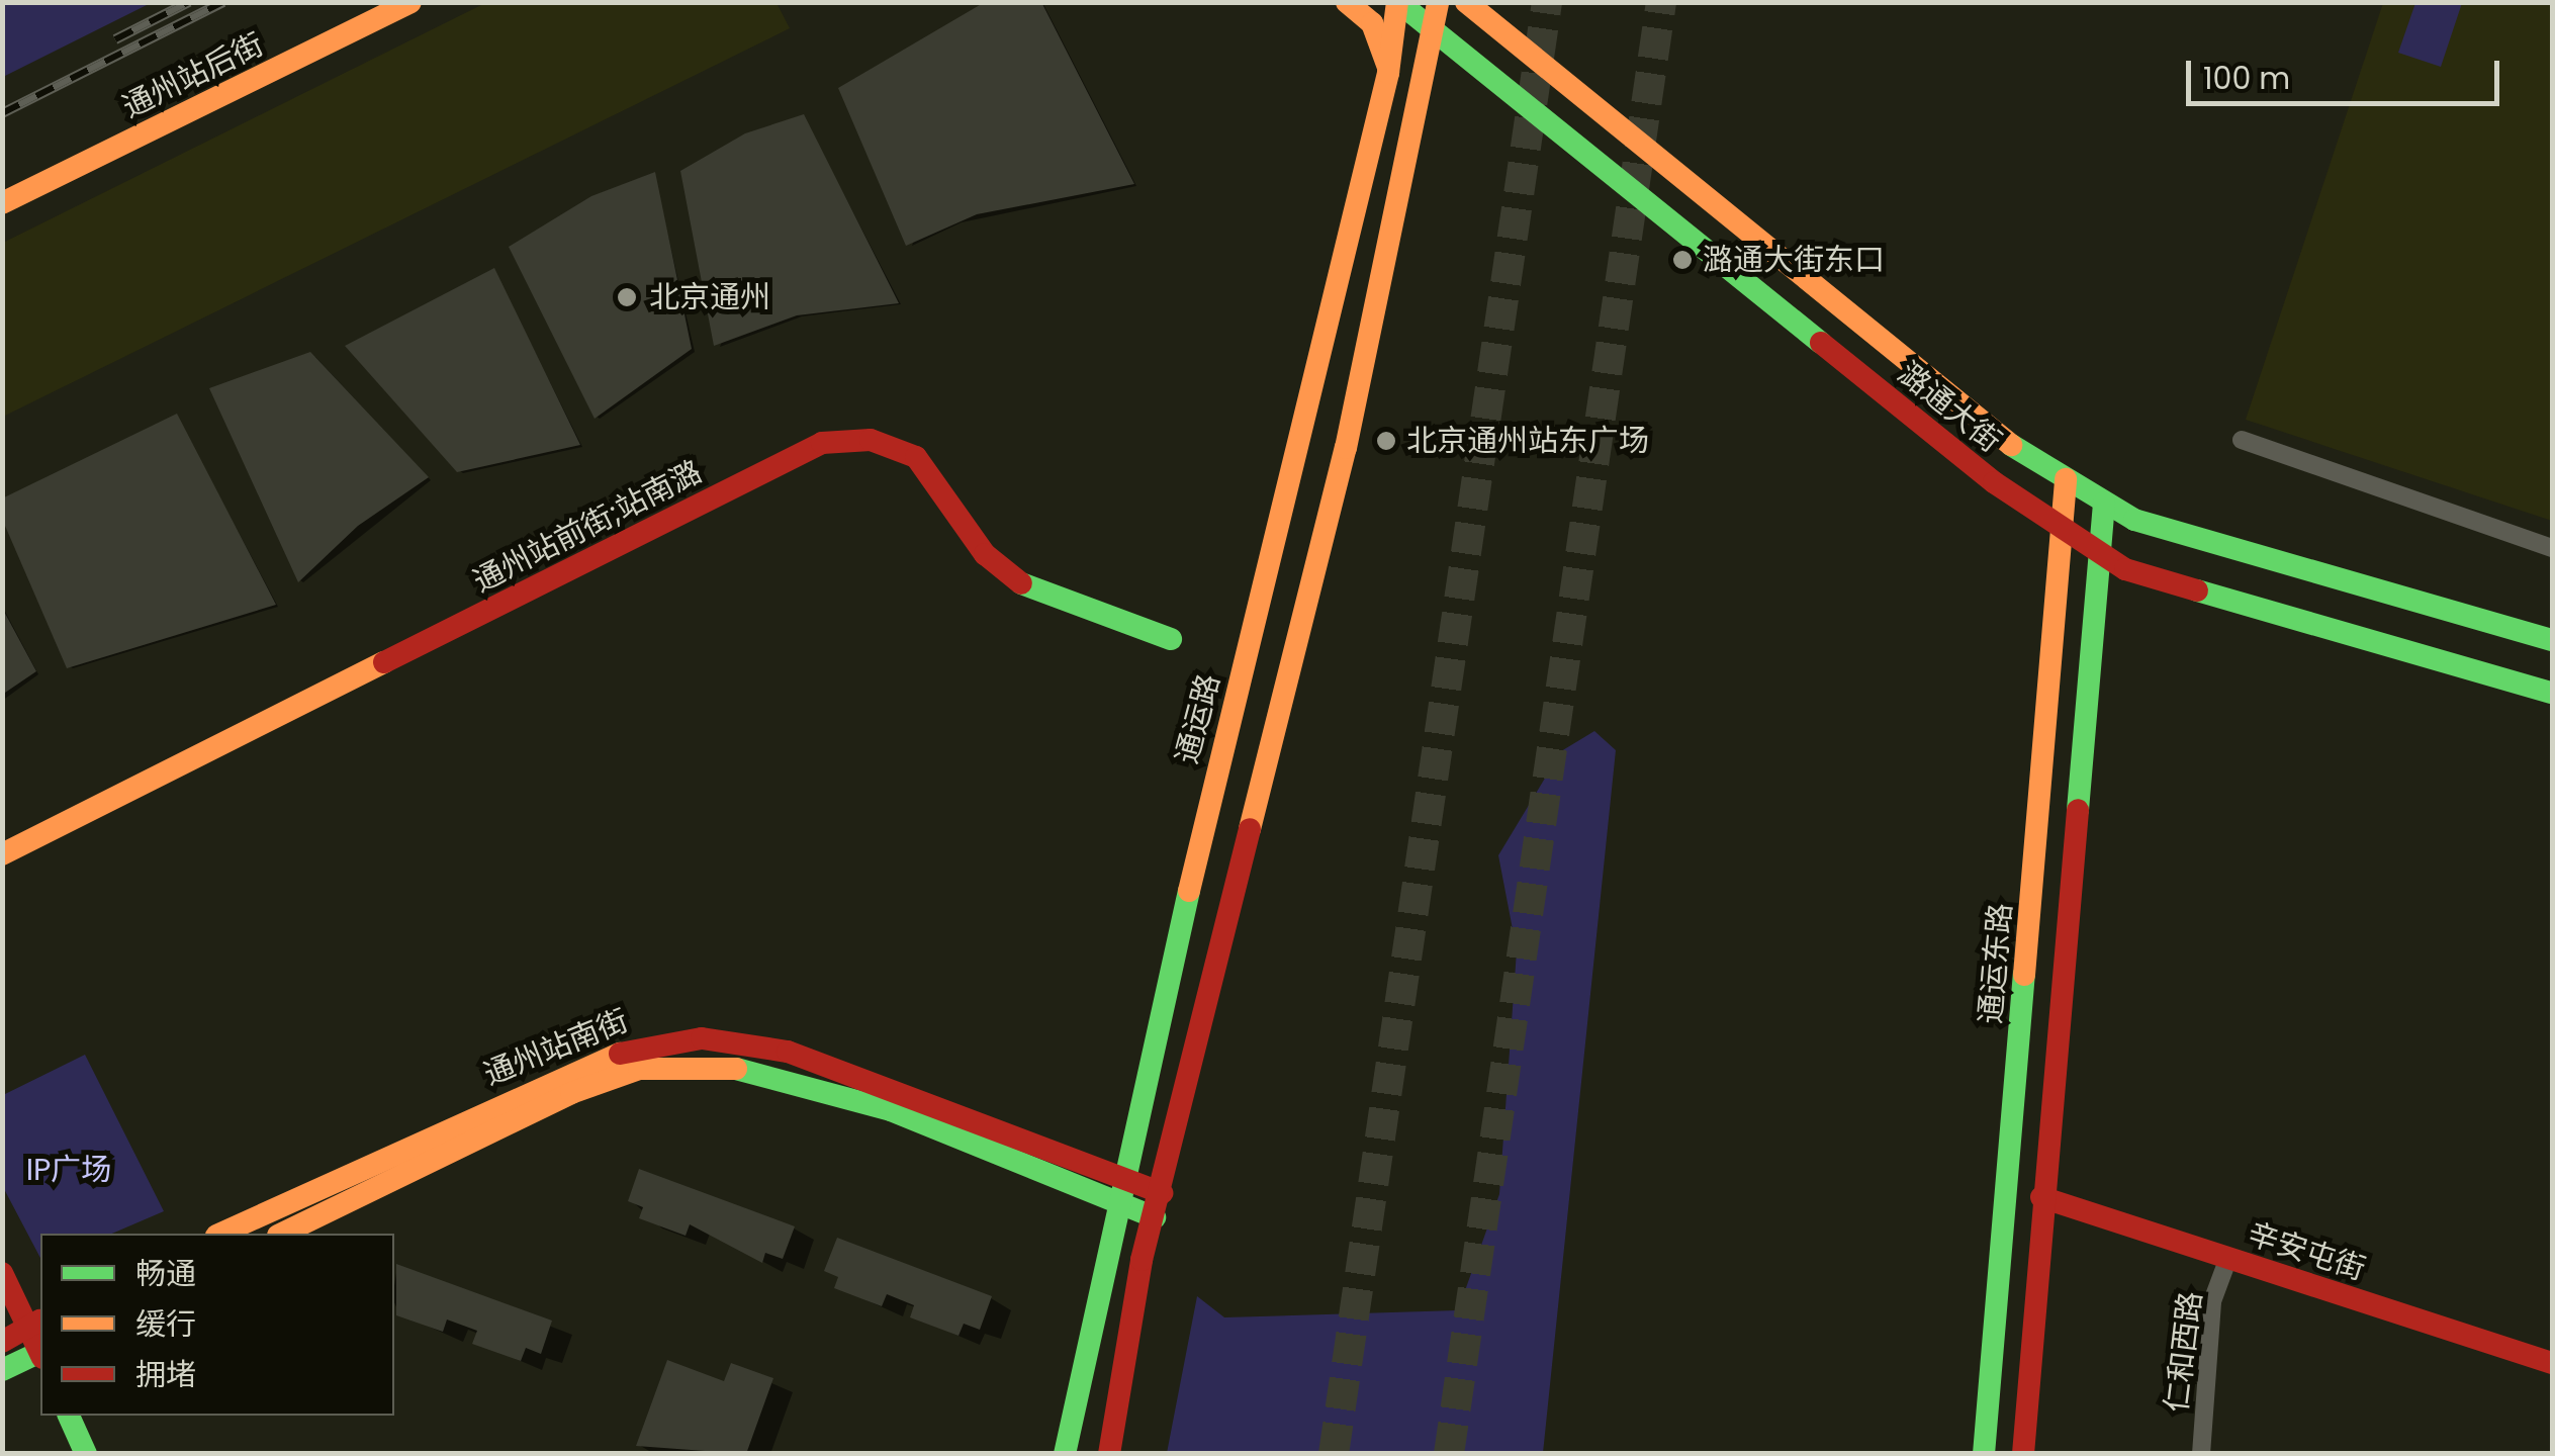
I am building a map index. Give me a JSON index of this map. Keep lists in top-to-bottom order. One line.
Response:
{"streets":{"main road":["通州站后街","潞通大街","通州站前街;站南潞","通运路","通运东路","通州站南街","辛安屯街"],"street":["仁和西路"]},"crossings":[["潞通大街","通运路"],["潞通大街","通运东路"],["通运路","通州站南街"],["辛安屯街","仁和西路"]],"parks":["IP广场"],"places":["潞通大街东口","北京通州","北京通州站东广场"],"legend":["畅通","缓行","拥堵"],"scale_bar":"100 m"}
